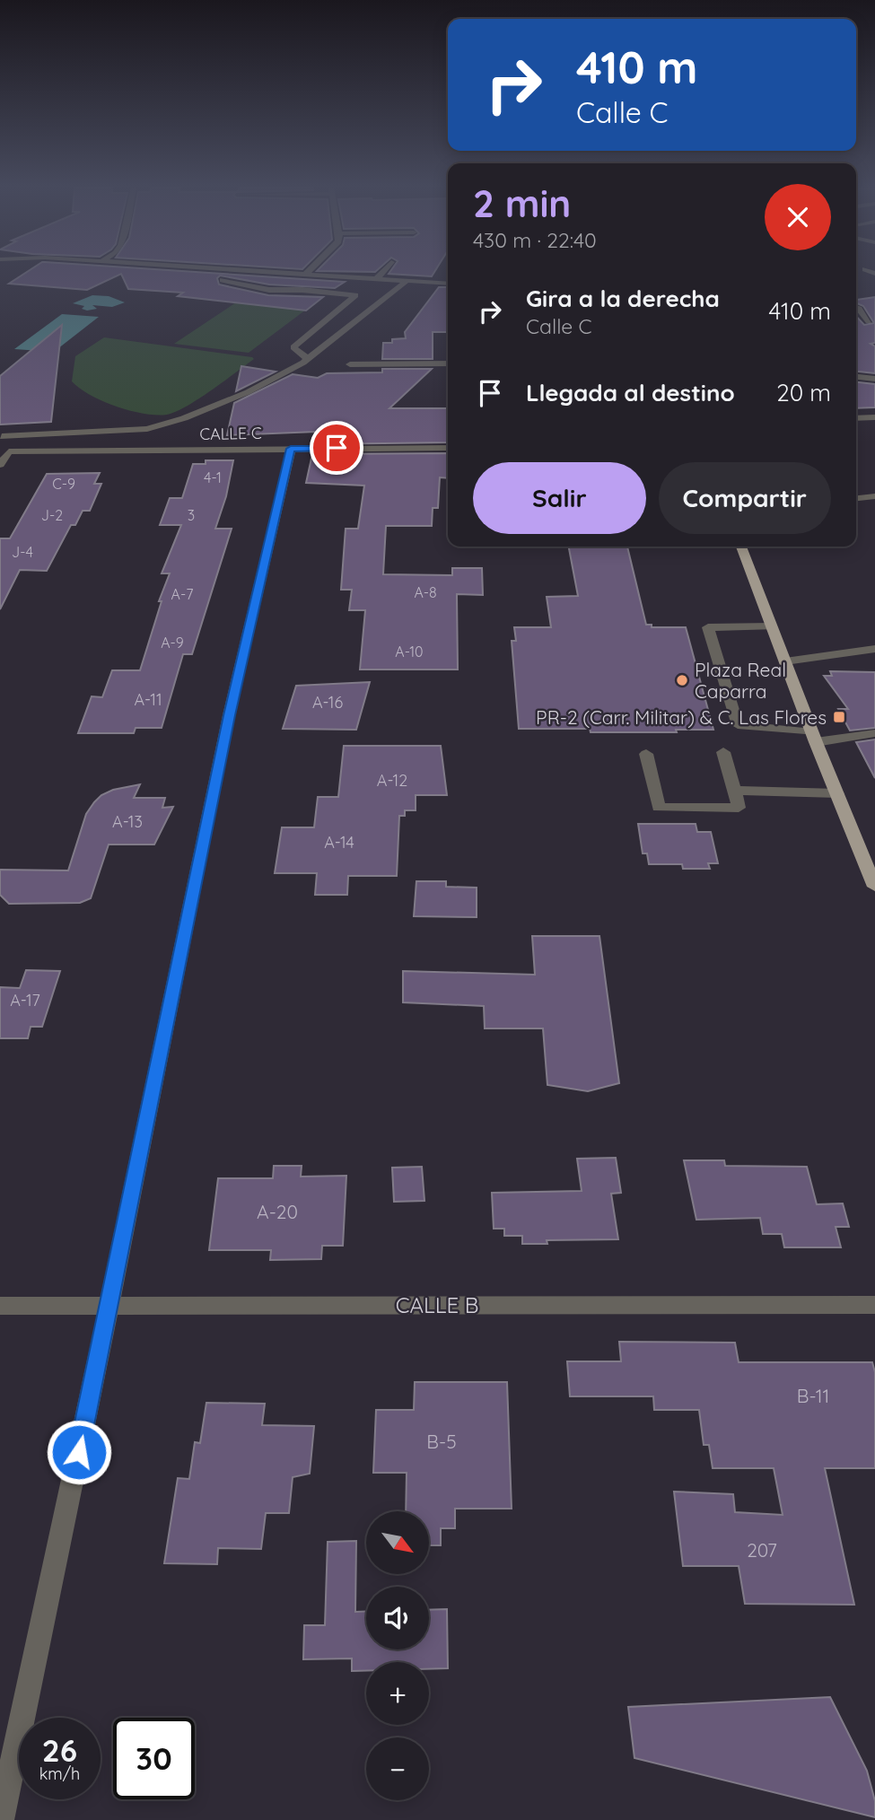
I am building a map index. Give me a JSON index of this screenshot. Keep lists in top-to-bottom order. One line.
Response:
{"streets":{"street":["CALLE C","CALLE B"]},"places":{"other":["Plaza Real Caparra"],"transit":["PR-2 (Carr. Militar) & C. Las Flores"]},"house_numbers":["4-1","C-9","J-2","3","J-4","A-8","A-7","A-9","A-10","A-11","A-16","A-12","A-13","A-14","A-17","A-20","B-11","B-5","207"],"north":"bottom right","page":{"turn":["410 m","Calle C"],"heading":["2 min","430 m · 22:40"],"list":[{"name":"Gira a la derecha","note":"Calle C","value":"410 m"},{"name":"Llegada al destino","value":"20 m"}],"buttons":["Salir","Compartir"],"map_buttons":["+","−"],"speed":"26 km/h","limit":"30"}}
